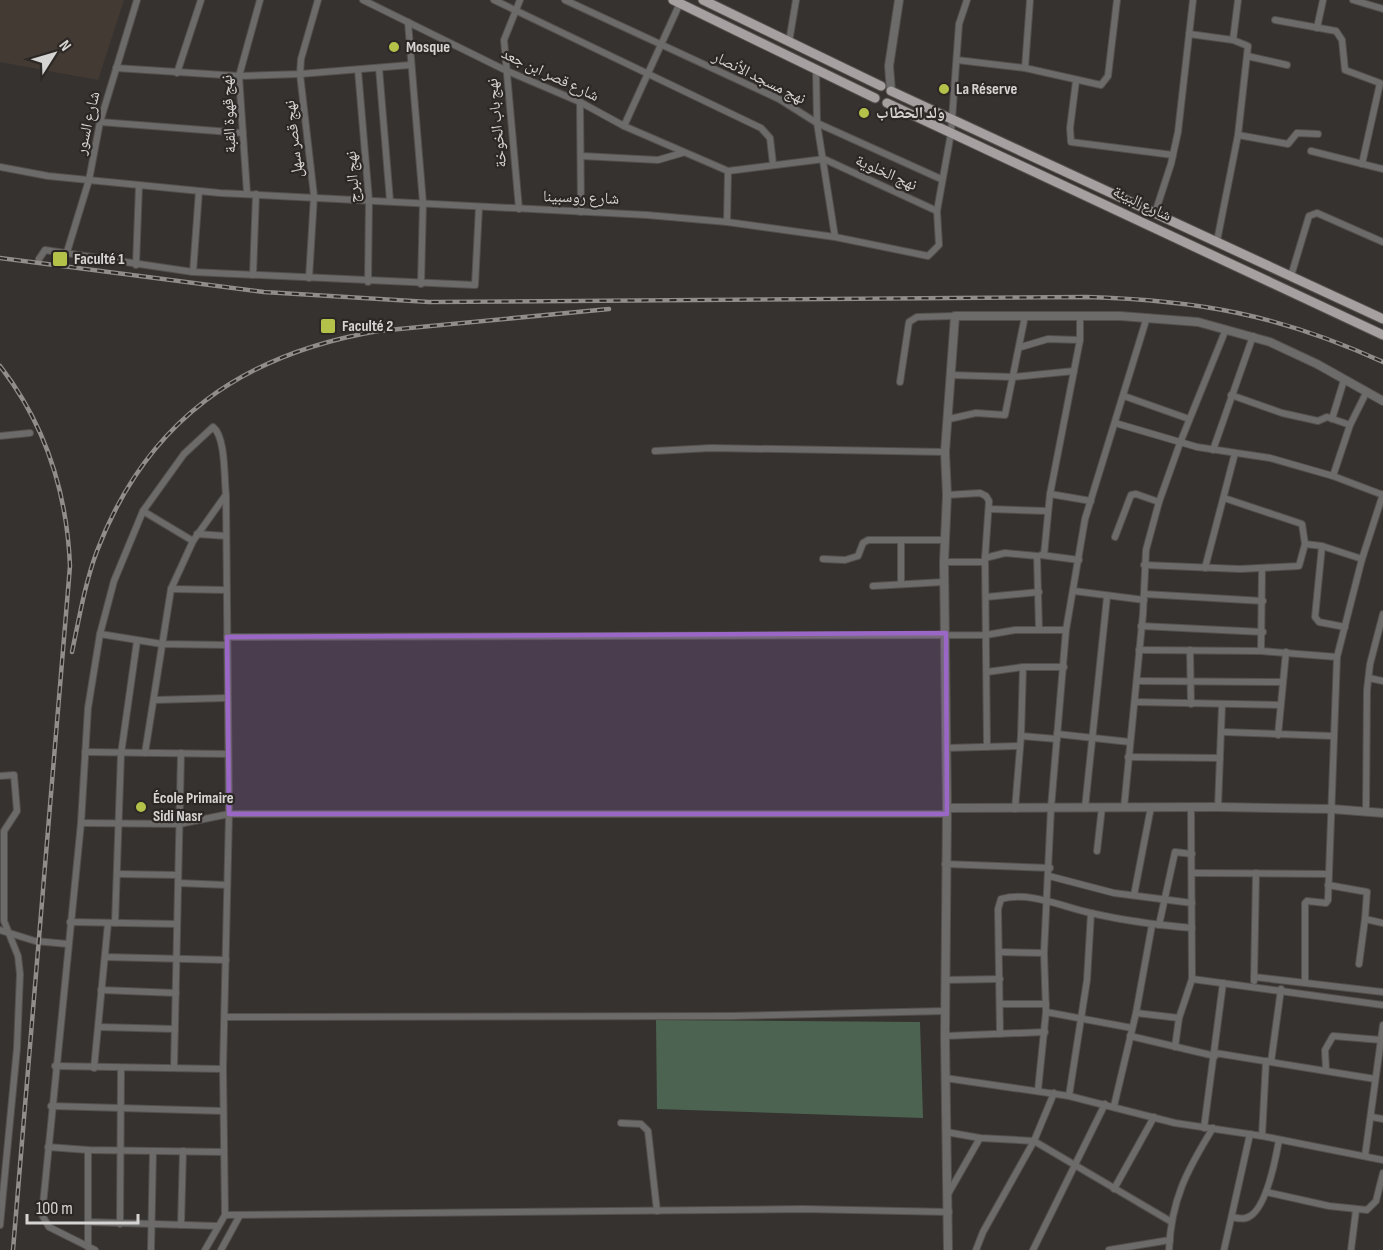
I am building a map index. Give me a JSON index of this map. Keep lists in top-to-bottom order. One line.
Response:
{"streets":{"main road":["شارع البيئة"],"street":["شارع قصر ابن جعد","نهج مسجد الأنصار","نهج قهوة القبة","شارع السور","نهج باب الخوخة","نهج قصر سهل","نهج الخلوية","نهج البرج","شارع روسبينا"]},"crossings":[["شارع قصر ابن جعد","نهج باب الخوخة"],["نهج مسجد الأنصار","شارع روسبينا"],["نهج قهوة القبة","شارع روسبينا"],["شارع السور","شارع روسبينا"],["نهج باب الخوخة","شارع روسبينا"],["نهج قصر سهل","شارع روسبينا"],["نهج الخلوية","شارع روسبينا"],["نهج البرج","شارع روسبينا"],["شارع روسبينا","شارع البيئة"]],"places":{"other":["Mosque","La Réserve","ولد الحطاب","École Primaire Sidi Nasr"],"transit":["Faculté 1","Faculté 2"]},"scale_bar":"100 m","north":"top right"}
